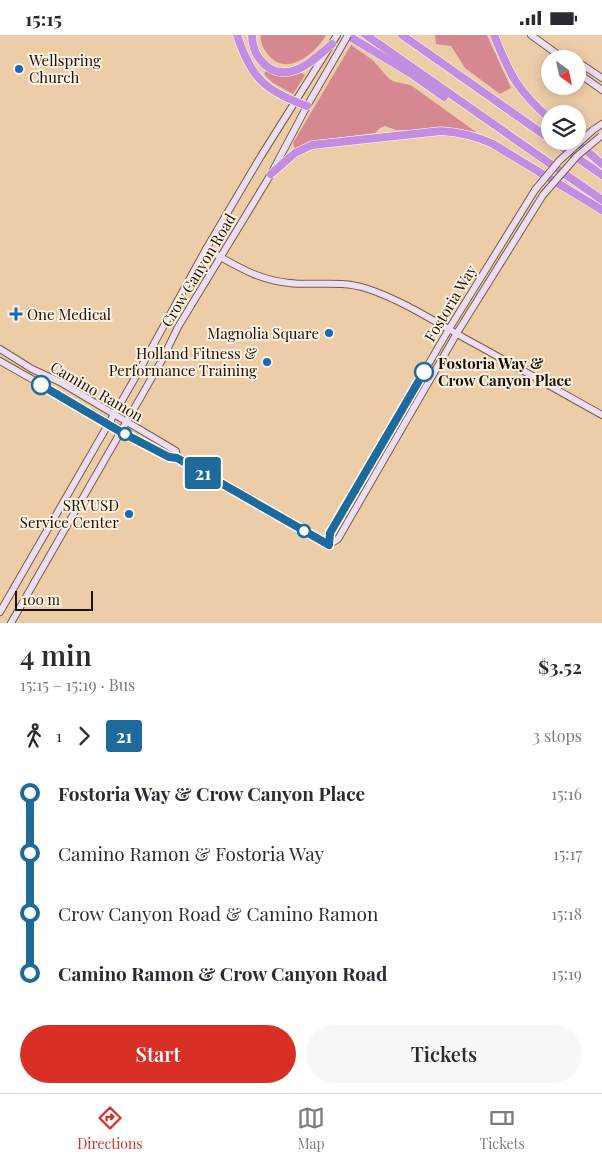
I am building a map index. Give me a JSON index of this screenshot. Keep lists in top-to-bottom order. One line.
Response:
{"streets":{"street":["Crow Canyon Road","Fostoria Way","Camino Ramon"]},"crossings":[["Crow Canyon Road","Camino Ramon"],["Fostoria Way","Camino Ramon"]],"places":{"other":["Wellspring Church","Magnolia Square","Holland Fitness & Performance Training","Fostoria Way & Crow Canyon Place","SRVUSD Service Center"],"health":["One Medical"]},"lines":["bus line 21"],"scale_bar":"100 m","north":"bottom right","page":{"status":"15:15","on_map":"21","scale":"100 m","heading":["4 min","15:15 – 15:19 · Bus","$3.52"],"legs":["1","21","3 stops"],"list":[{"name":"Fostoria Way & Crow Canyon Place","value":"15:16"},{"name":"Camino Ramon & Fostoria Way","value":"15:17"},{"name":"Crow Canyon Road & Camino Ramon","value":"15:18"},{"name":"Camino Ramon & Crow Canyon Road","value":"15:19"}],"buttons":["Start","Tickets"],"tabs":["Directions","Map","Tickets"]}}
